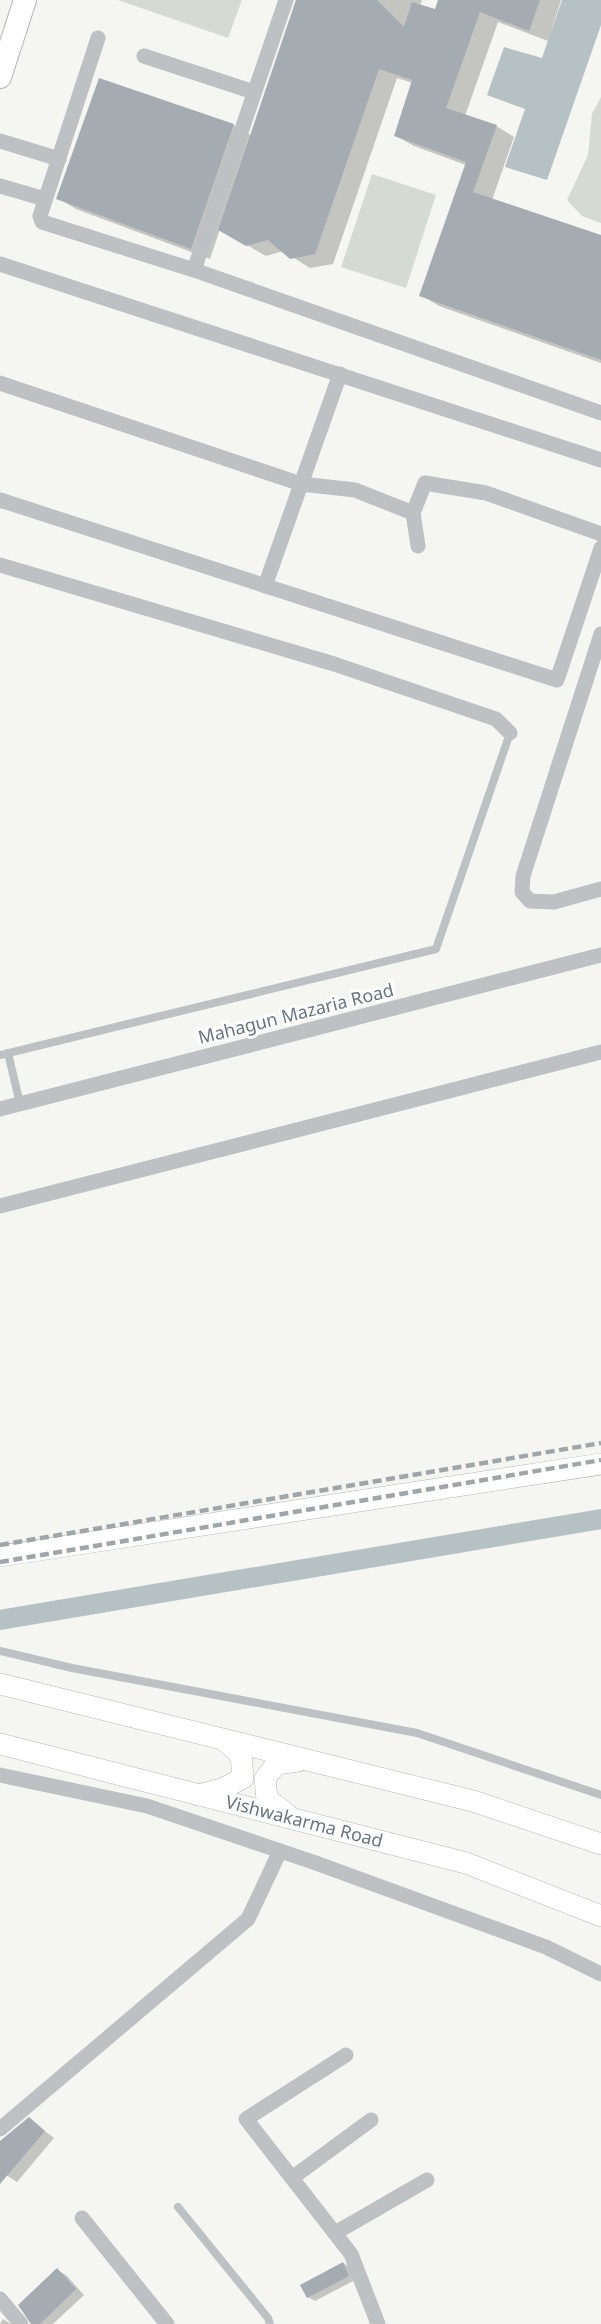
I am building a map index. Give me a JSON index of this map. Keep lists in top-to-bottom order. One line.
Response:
{"streets":{"main road":["Vishwakarma Road"],"street":["Mahagun Mazaria Road"]}}
